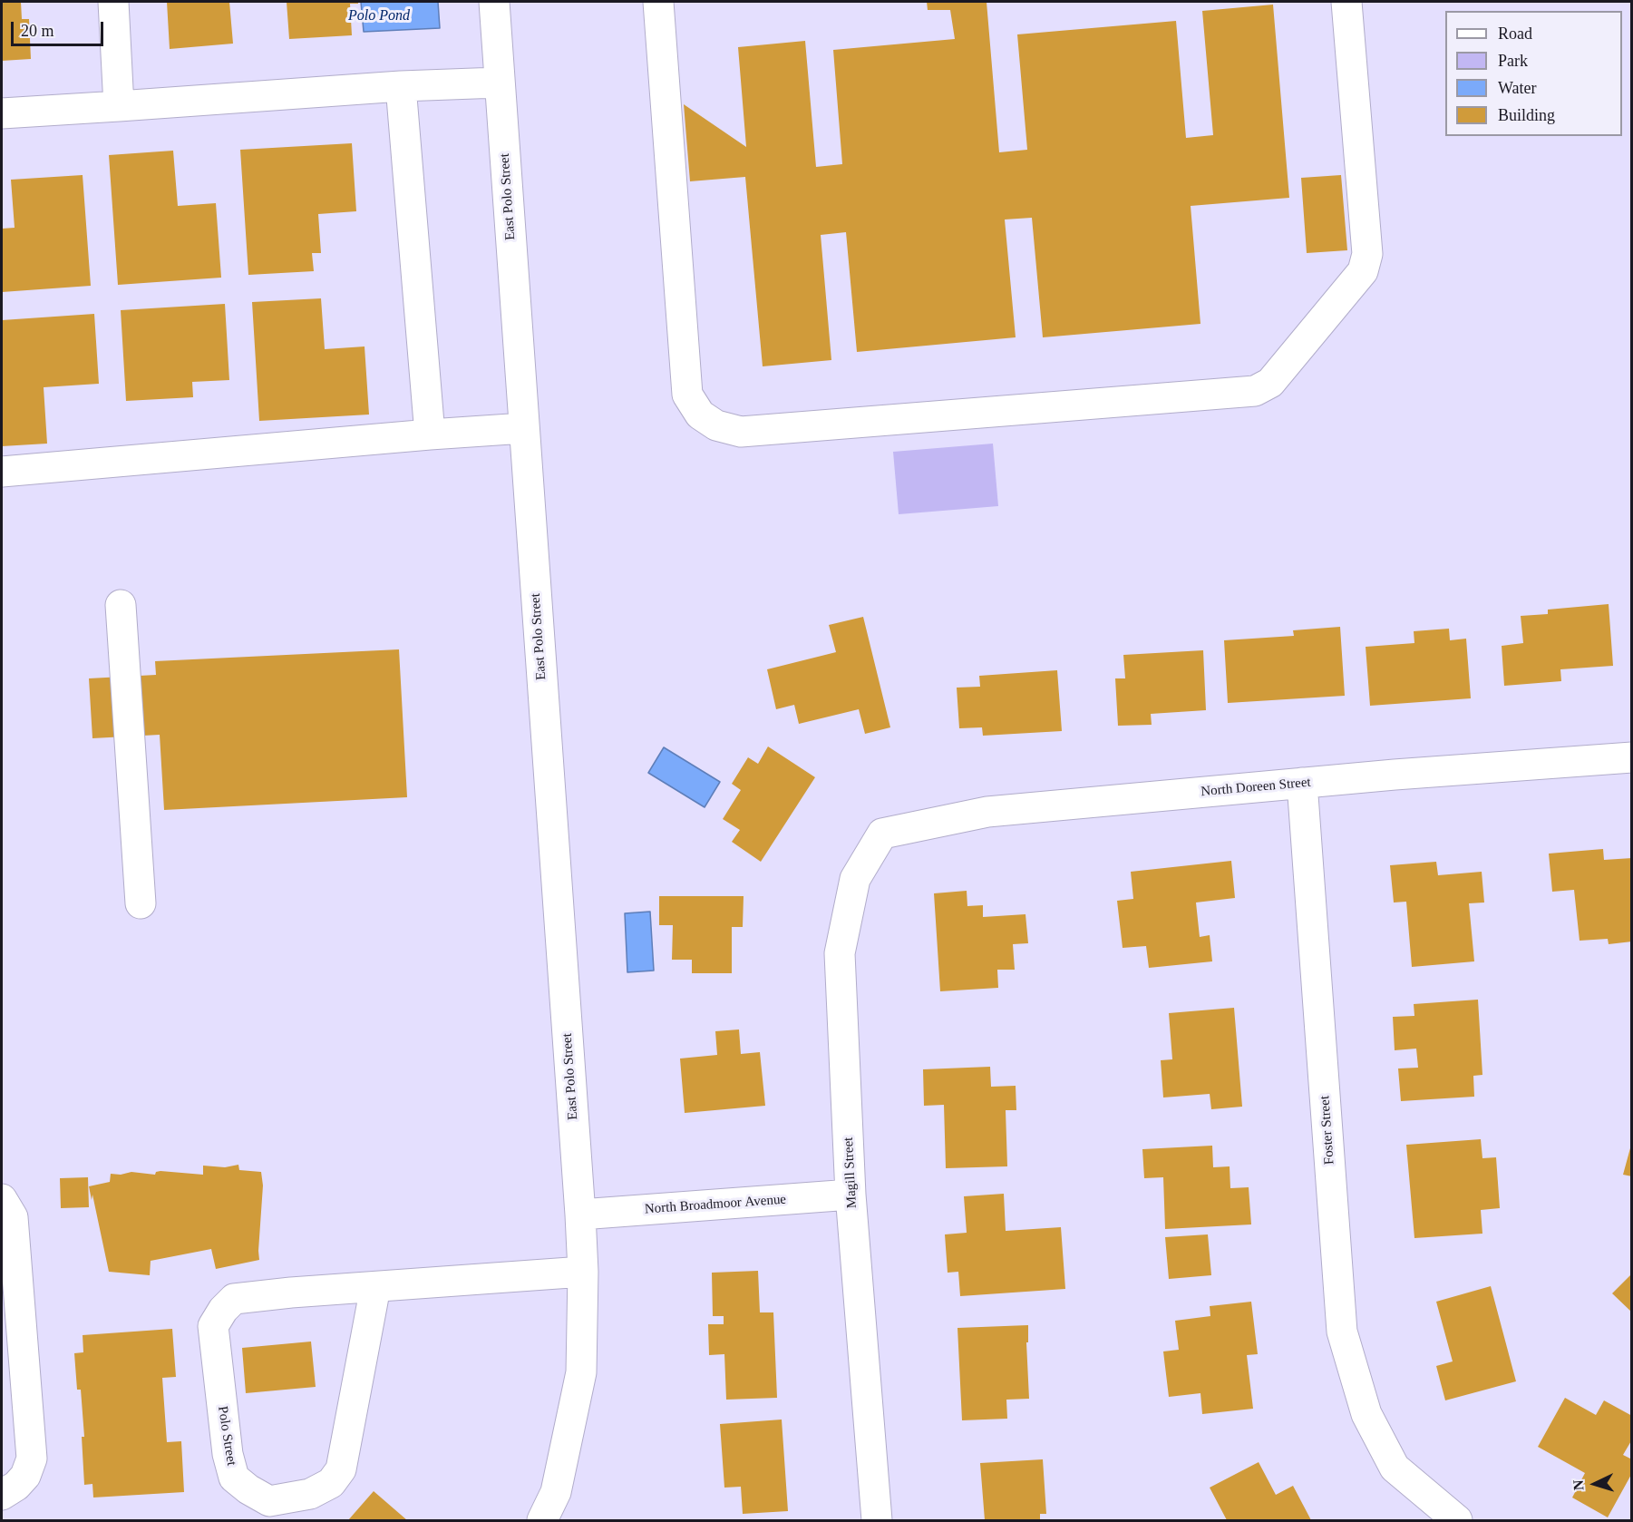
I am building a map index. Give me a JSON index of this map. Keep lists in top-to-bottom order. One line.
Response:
{"streets":{"street":["East Polo Street","North Doreen Street","Foster Street","Magill Street","North Broadmoor Avenue","Polo Street"]},"crossings":[["East Polo Street","North Broadmoor Avenue"],["East Polo Street","Polo Street"],["North Doreen Street","Foster Street"],["North Doreen Street","Magill Street"],["Magill Street","North Broadmoor Avenue"]],"water":["Polo Pond"],"legend":["Road","Park","Water","Building"],"scale_bar":"20 m","north":"left"}
